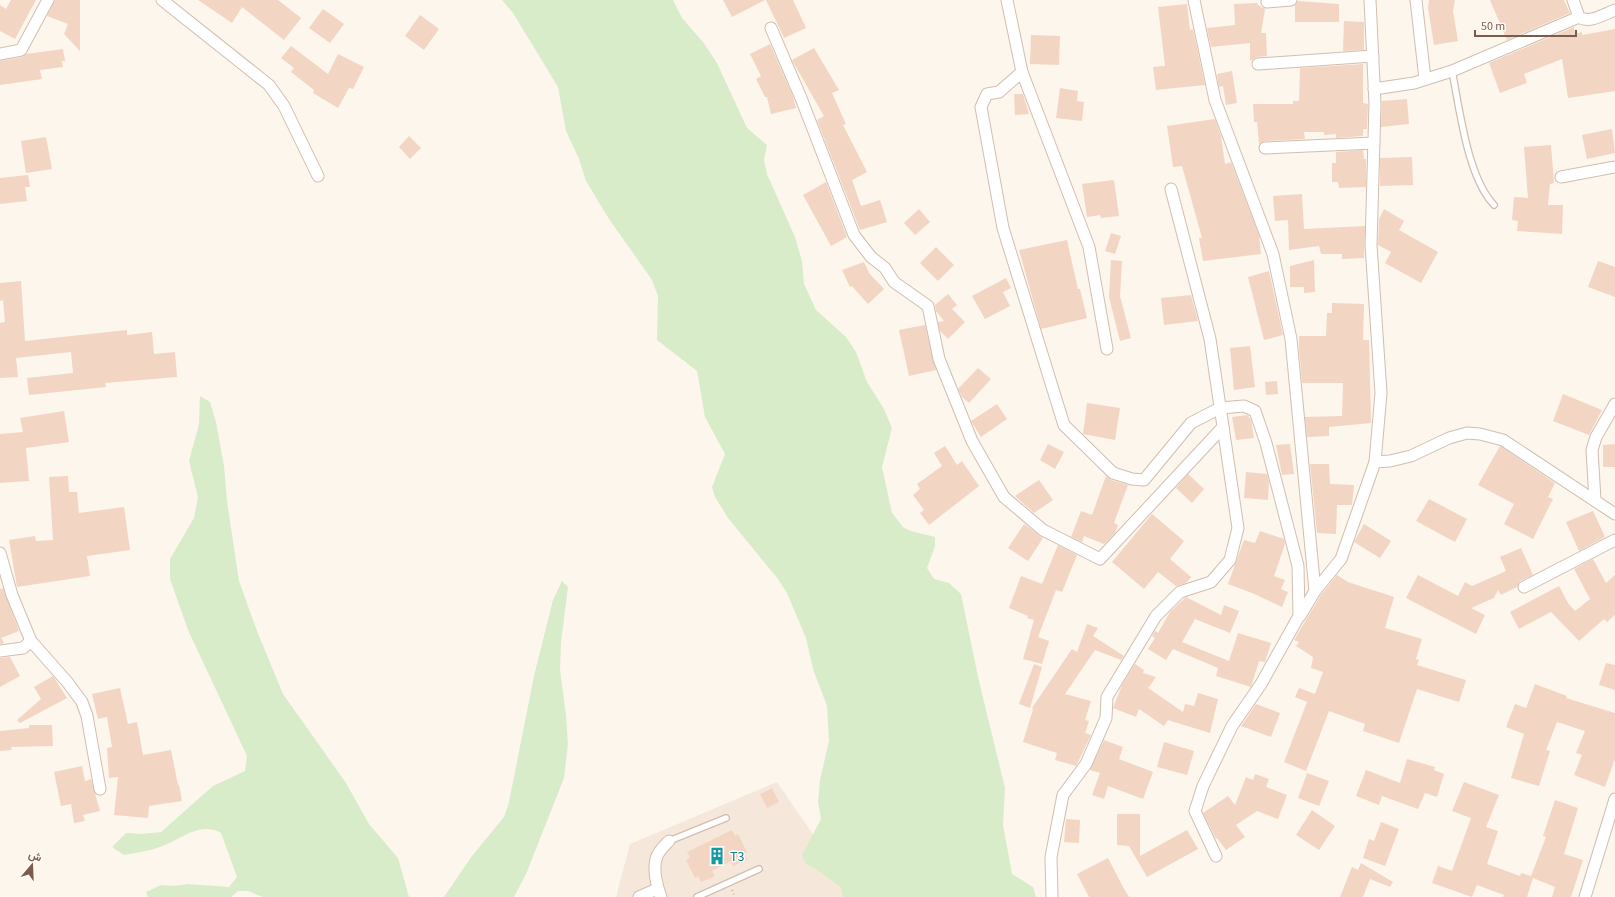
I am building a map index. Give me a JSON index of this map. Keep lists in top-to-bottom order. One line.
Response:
{"places":{"building":["T3"]},"scale_bar":"50 m","north":"top"}
